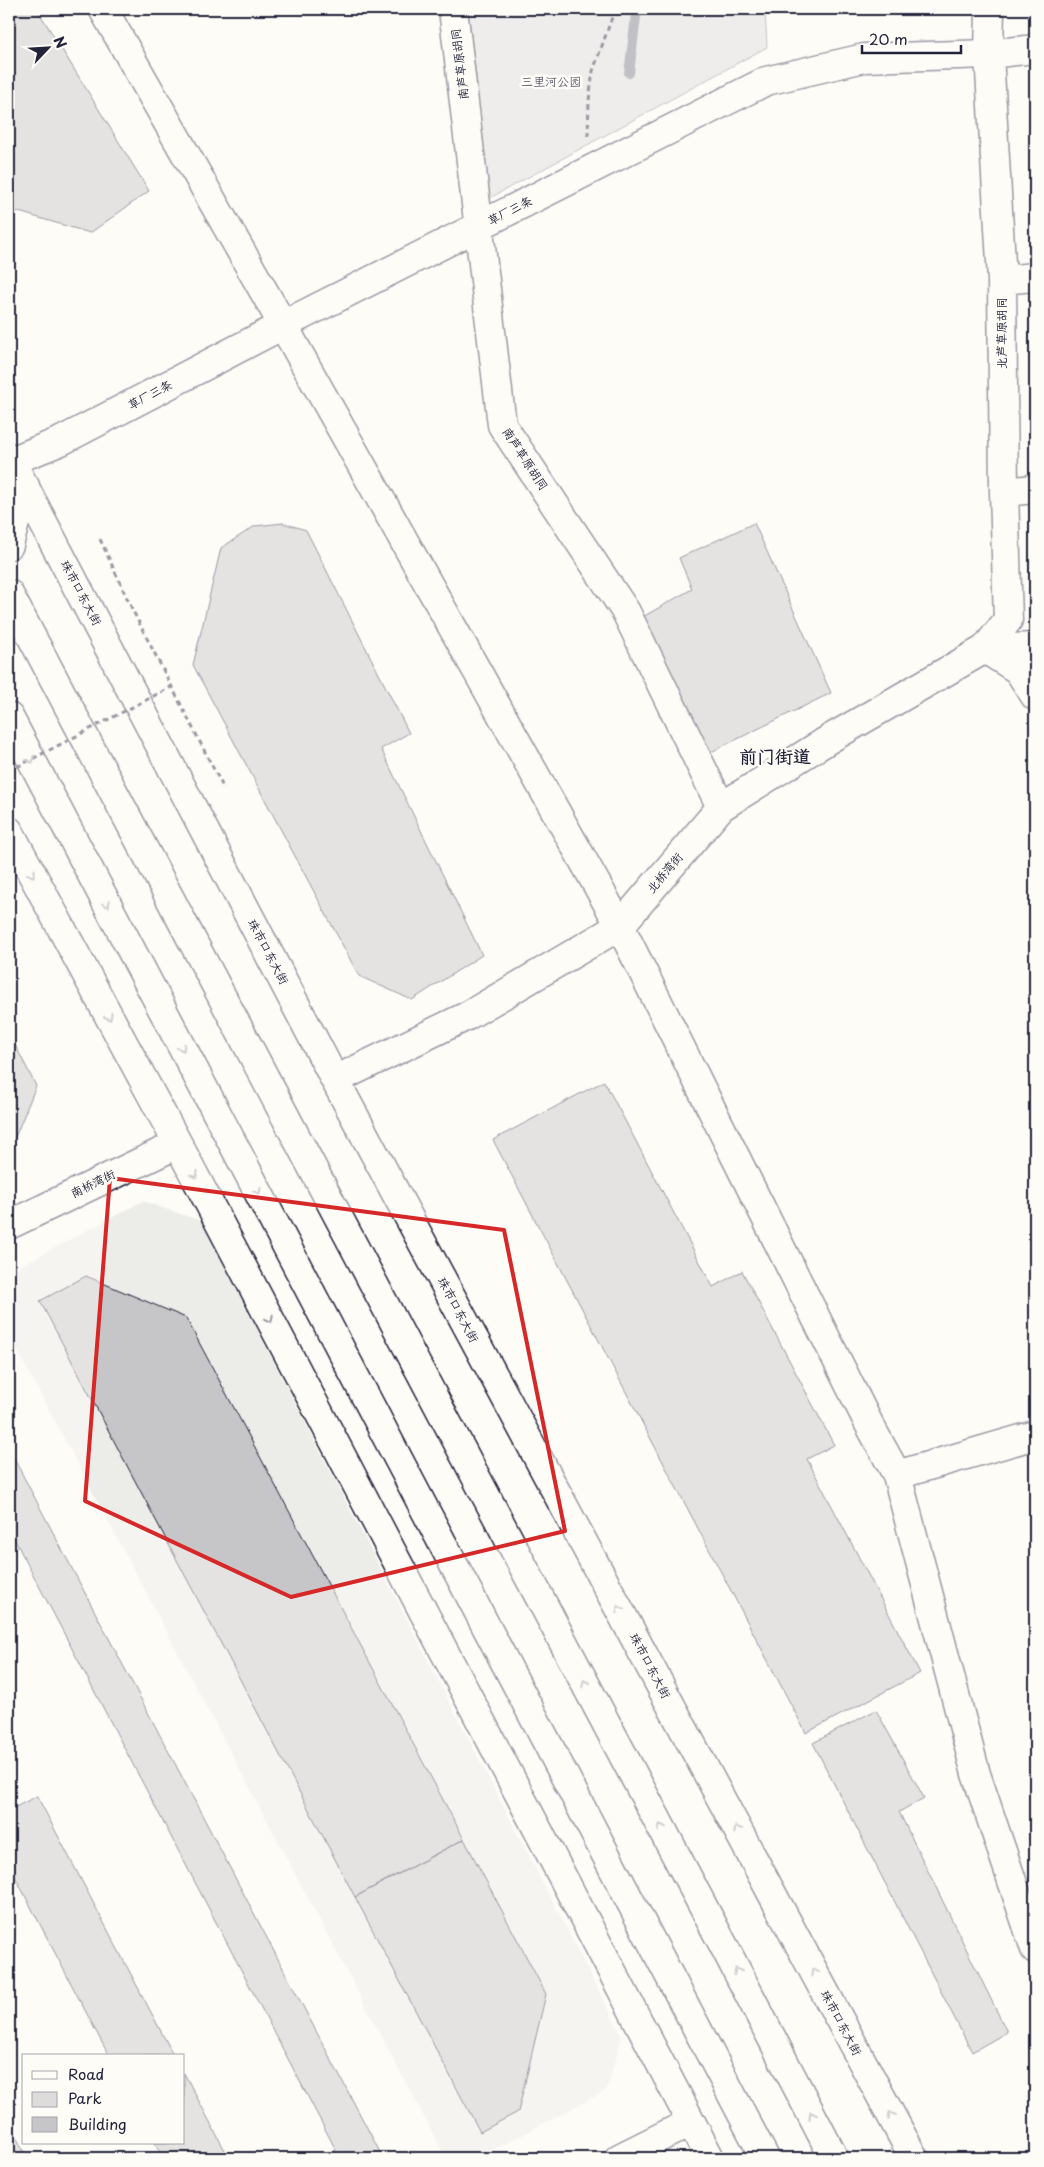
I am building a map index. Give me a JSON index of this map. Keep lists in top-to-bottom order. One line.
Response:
{"streets":{"street":["南芦草原胡同","草厂三条","北芦草原胡同","珠市口东大街","北桥湾街","南桥湾街"]},"crossings":[["南芦草原胡同","草厂三条"],["南芦草原胡同","北桥湾街"],["草厂三条","北芦草原胡同"],["草厂三条","珠市口东大街"],["北芦草原胡同","北桥湾街"],["珠市口东大街","北桥湾街"]],"districts":["前门街道"],"parks":["三里河公园"],"legend":["Road","Park","Building"],"scale_bar":"20 m","north":"top right"}
